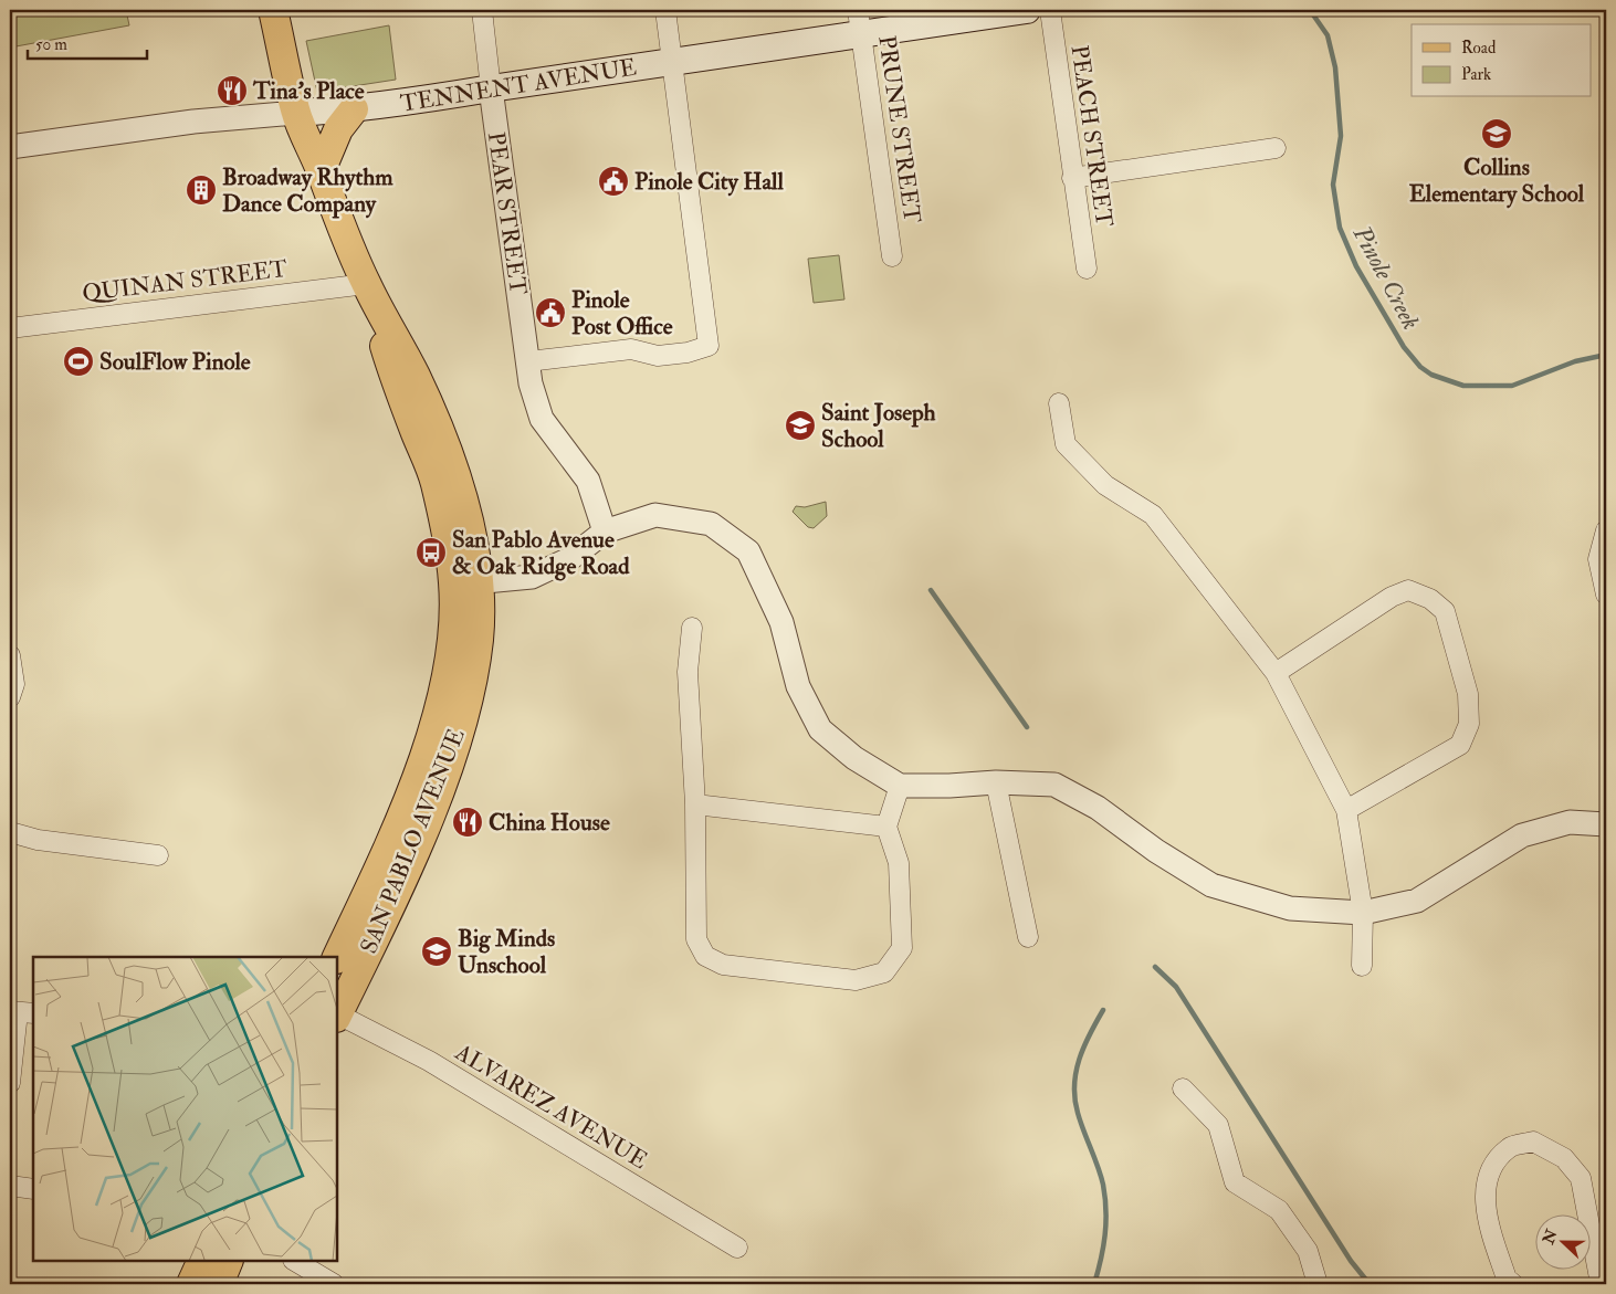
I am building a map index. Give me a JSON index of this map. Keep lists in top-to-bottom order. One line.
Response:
{"streets":{"main road":["TENNENT AVENUE","SAN PABLO AVENUE"],"street":["PRUNE STREET","PEACH STREET","PEAR STREET","QUINAN STREET","ALVAREZ AVENUE"]},"crossings":[["TENNENT AVENUE","PRUNE STREET"],["TENNENT AVENUE","PEAR STREET"],["TENNENT AVENUE","SAN PABLO AVENUE"],["QUINAN STREET","SAN PABLO AVENUE"]],"water":["Pinole Creek"],"places":{"restaurant":["Tina's Place","China House"],"school or university":["Collins Elementary School","Saint Joseph School","Big Minds Unschool"],"public building":["Pinole City Hall","Pinole Post Office"],"building":["Broadway Rhythm Dance Company"],"sports":["SoulFlow Pinole"],"bus stop":["San Pablo Avenue & Oak Ridge Road"]},"legend":["Road","Park"],"scale_bar":"50 m","north":"left"}
